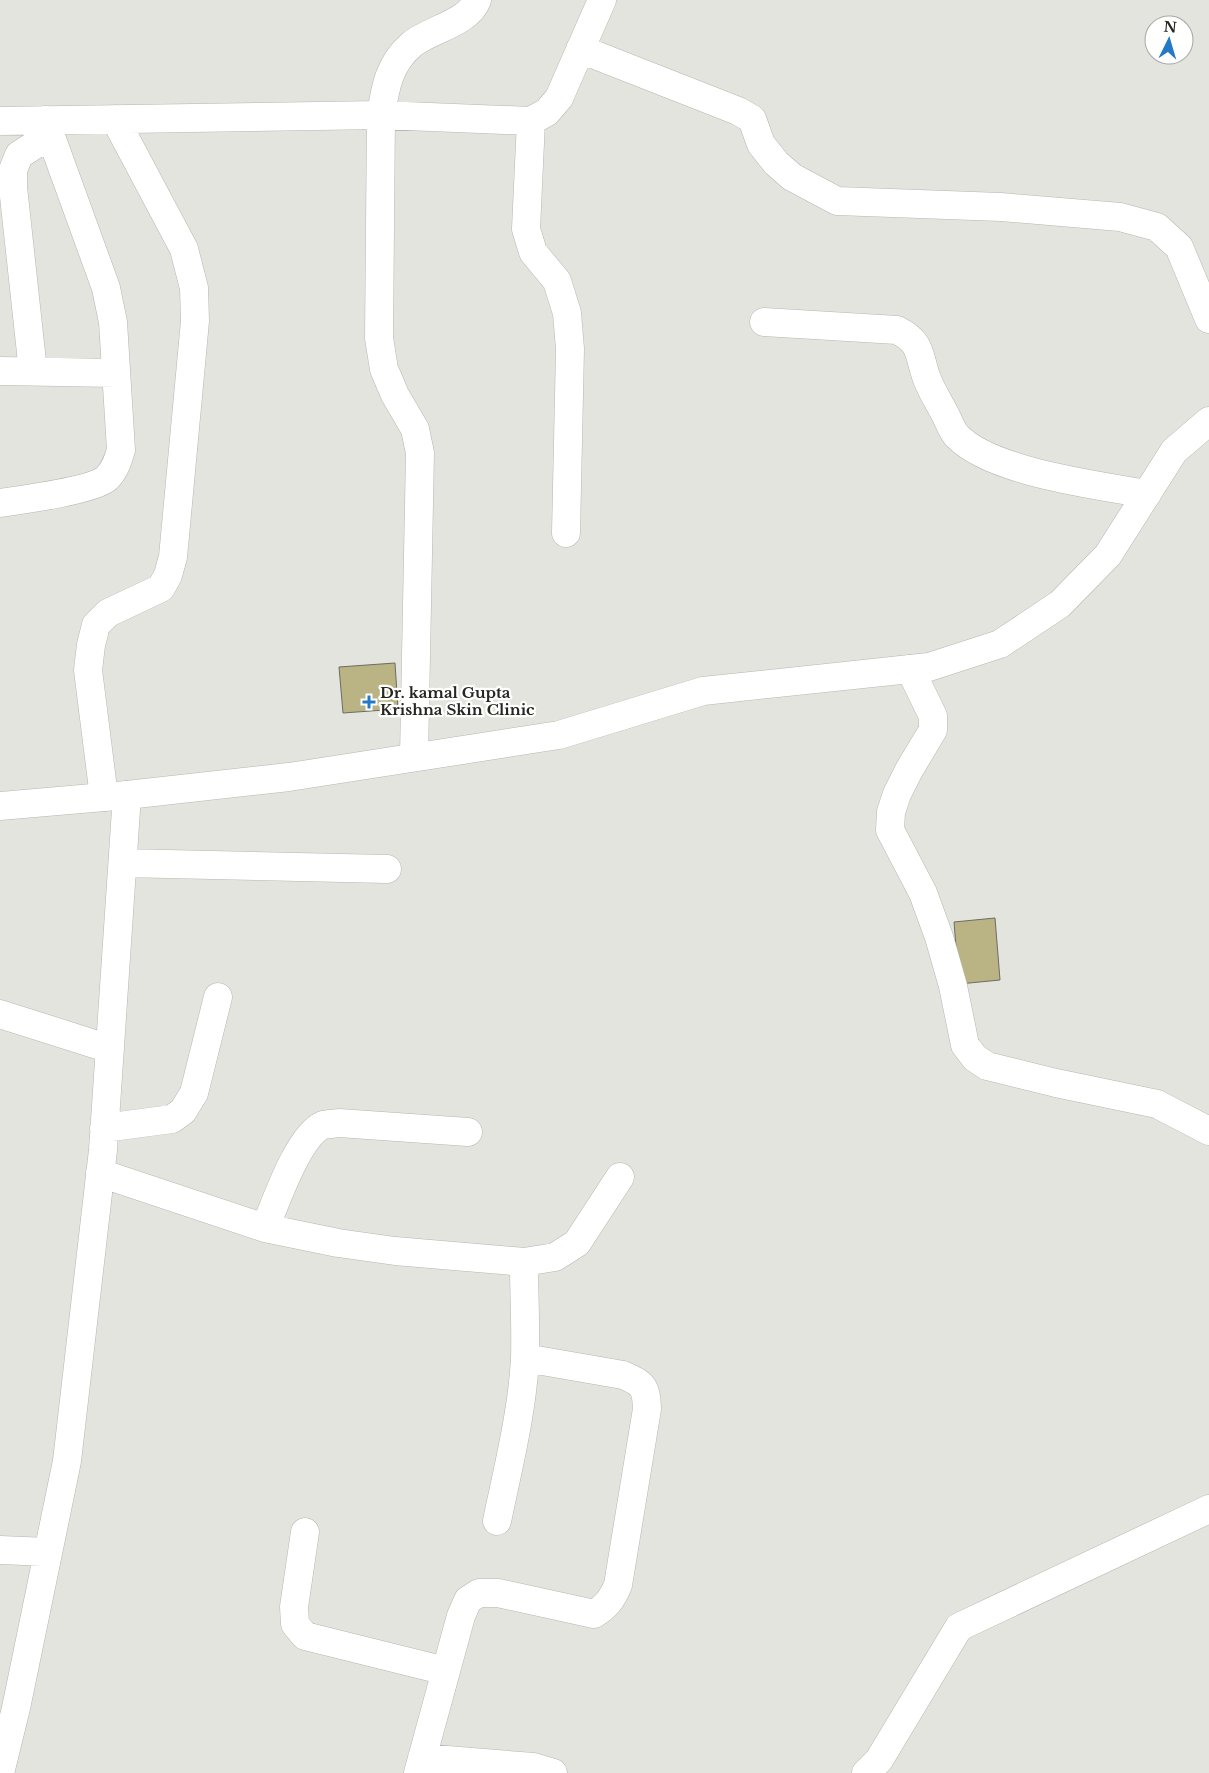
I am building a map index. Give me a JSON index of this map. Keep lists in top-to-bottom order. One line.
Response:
{"places":{"health":["Dr. kamal Gupta Krishna Skin Clinic"]},"north":"top"}
